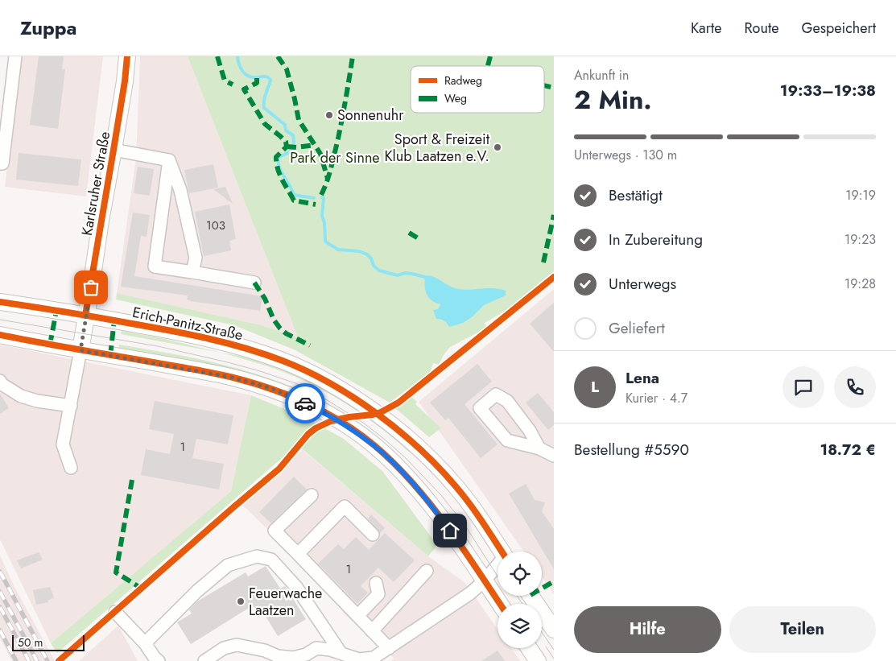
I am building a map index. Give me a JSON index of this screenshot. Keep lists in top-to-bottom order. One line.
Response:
{"streets":{"main road":["Karlsruher Straße","Erich-Panitz-Straße"]},"crossings":[["Karlsruher Straße","Erich-Panitz-Straße"]],"parks":["Park der Sinne"],"places":["Sonnenuhr","Sport & Freizeit Klub Laatzen e.V.","Feuerwache Laatzen"],"house_numbers":["103","1","1"],"legend":["Radweg","Weg"],"scale_bar":"50 m","page":{"header":"Zuppa","nav":["Karte","Route","Gespeichert"],"heading":["2 Min.","Ankunft in","19:33–19:38"],"panel":["Lena","Kurier · 4.7","Bestellung #5590","18.72 €"],"bar":"Unterwegs · 130 m","list":[["Bestätigt","19:19"],["In Zubereitung","19:23"],["Unterwegs","19:28"],"Geliefert"],"round":"L","buttons":["Hilfe","Teilen"],"scale":"50 m"}}
